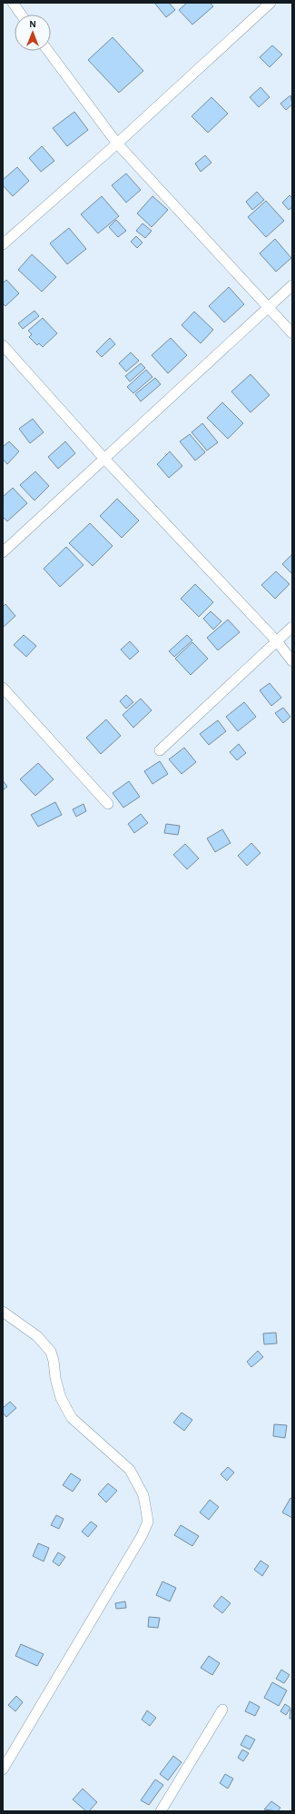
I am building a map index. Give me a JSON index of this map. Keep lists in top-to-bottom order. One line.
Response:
{"north":"top"}
